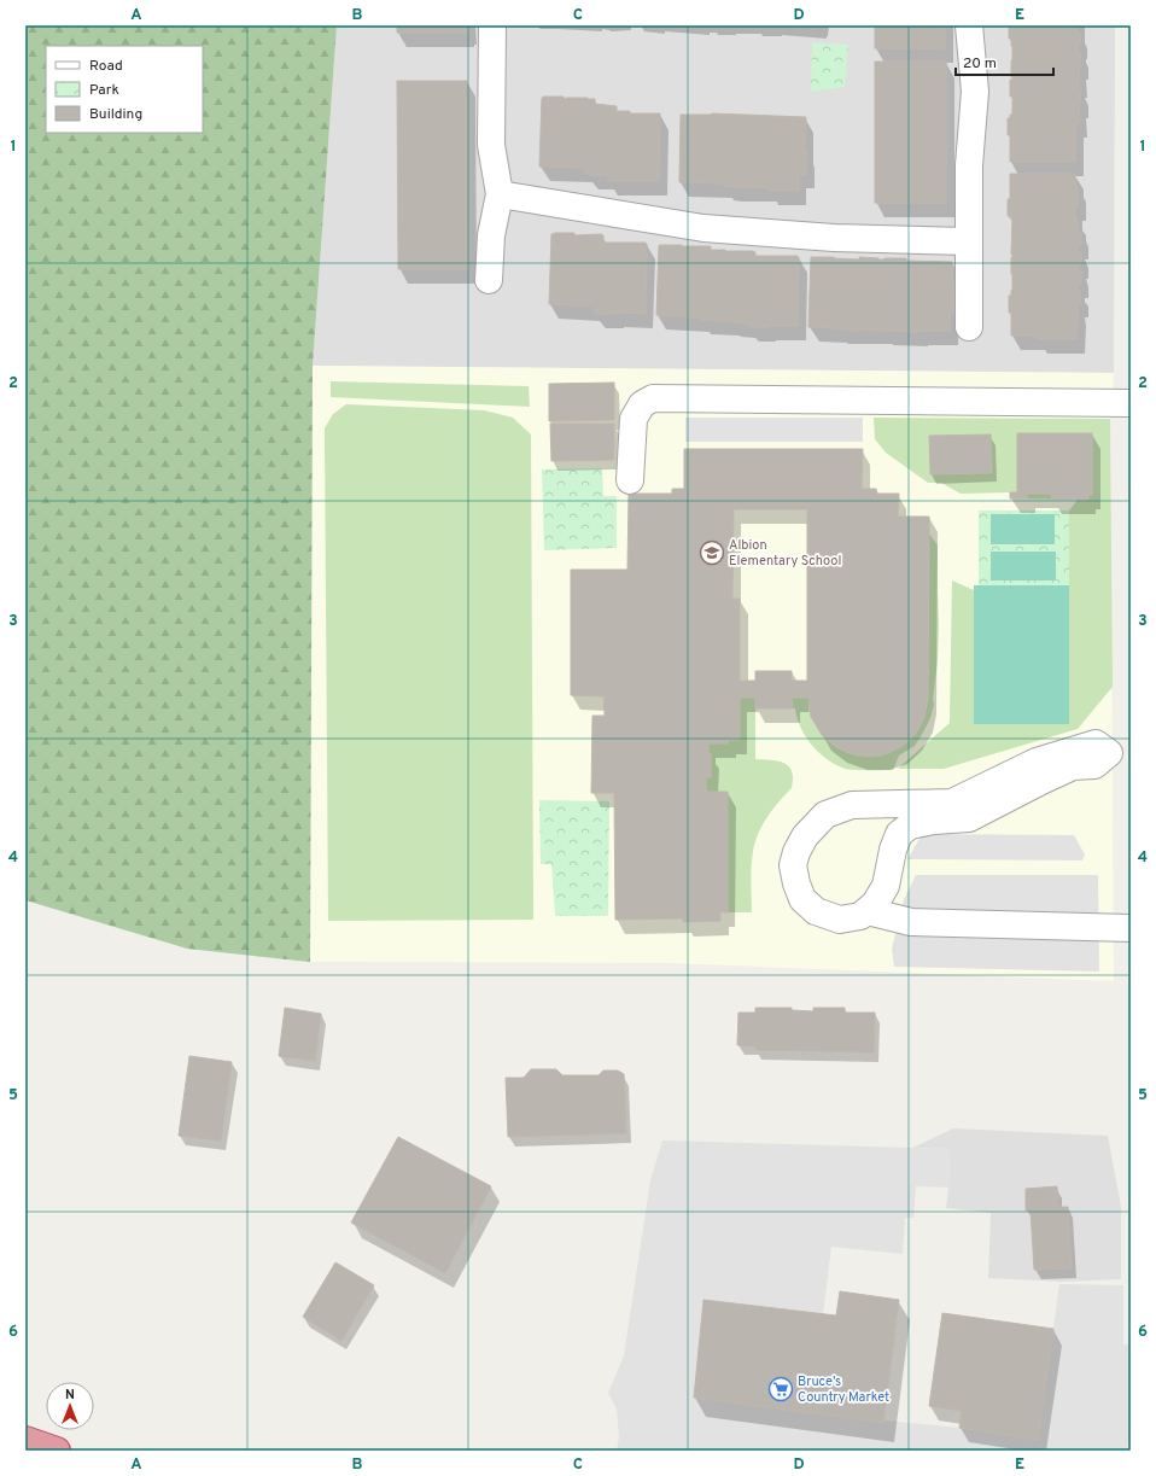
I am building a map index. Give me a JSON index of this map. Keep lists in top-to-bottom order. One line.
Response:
{"places":{"school or university":["Albion Elementary School"],"supermarket":["Bruce’s Country Market"]},"legend":["Road","Park","Building"],"scale_bar":"20 m","north":"top","grid":{"columns":["A","B","C","D","E"],"rows":["1","2","3","4","5","6"]}}
